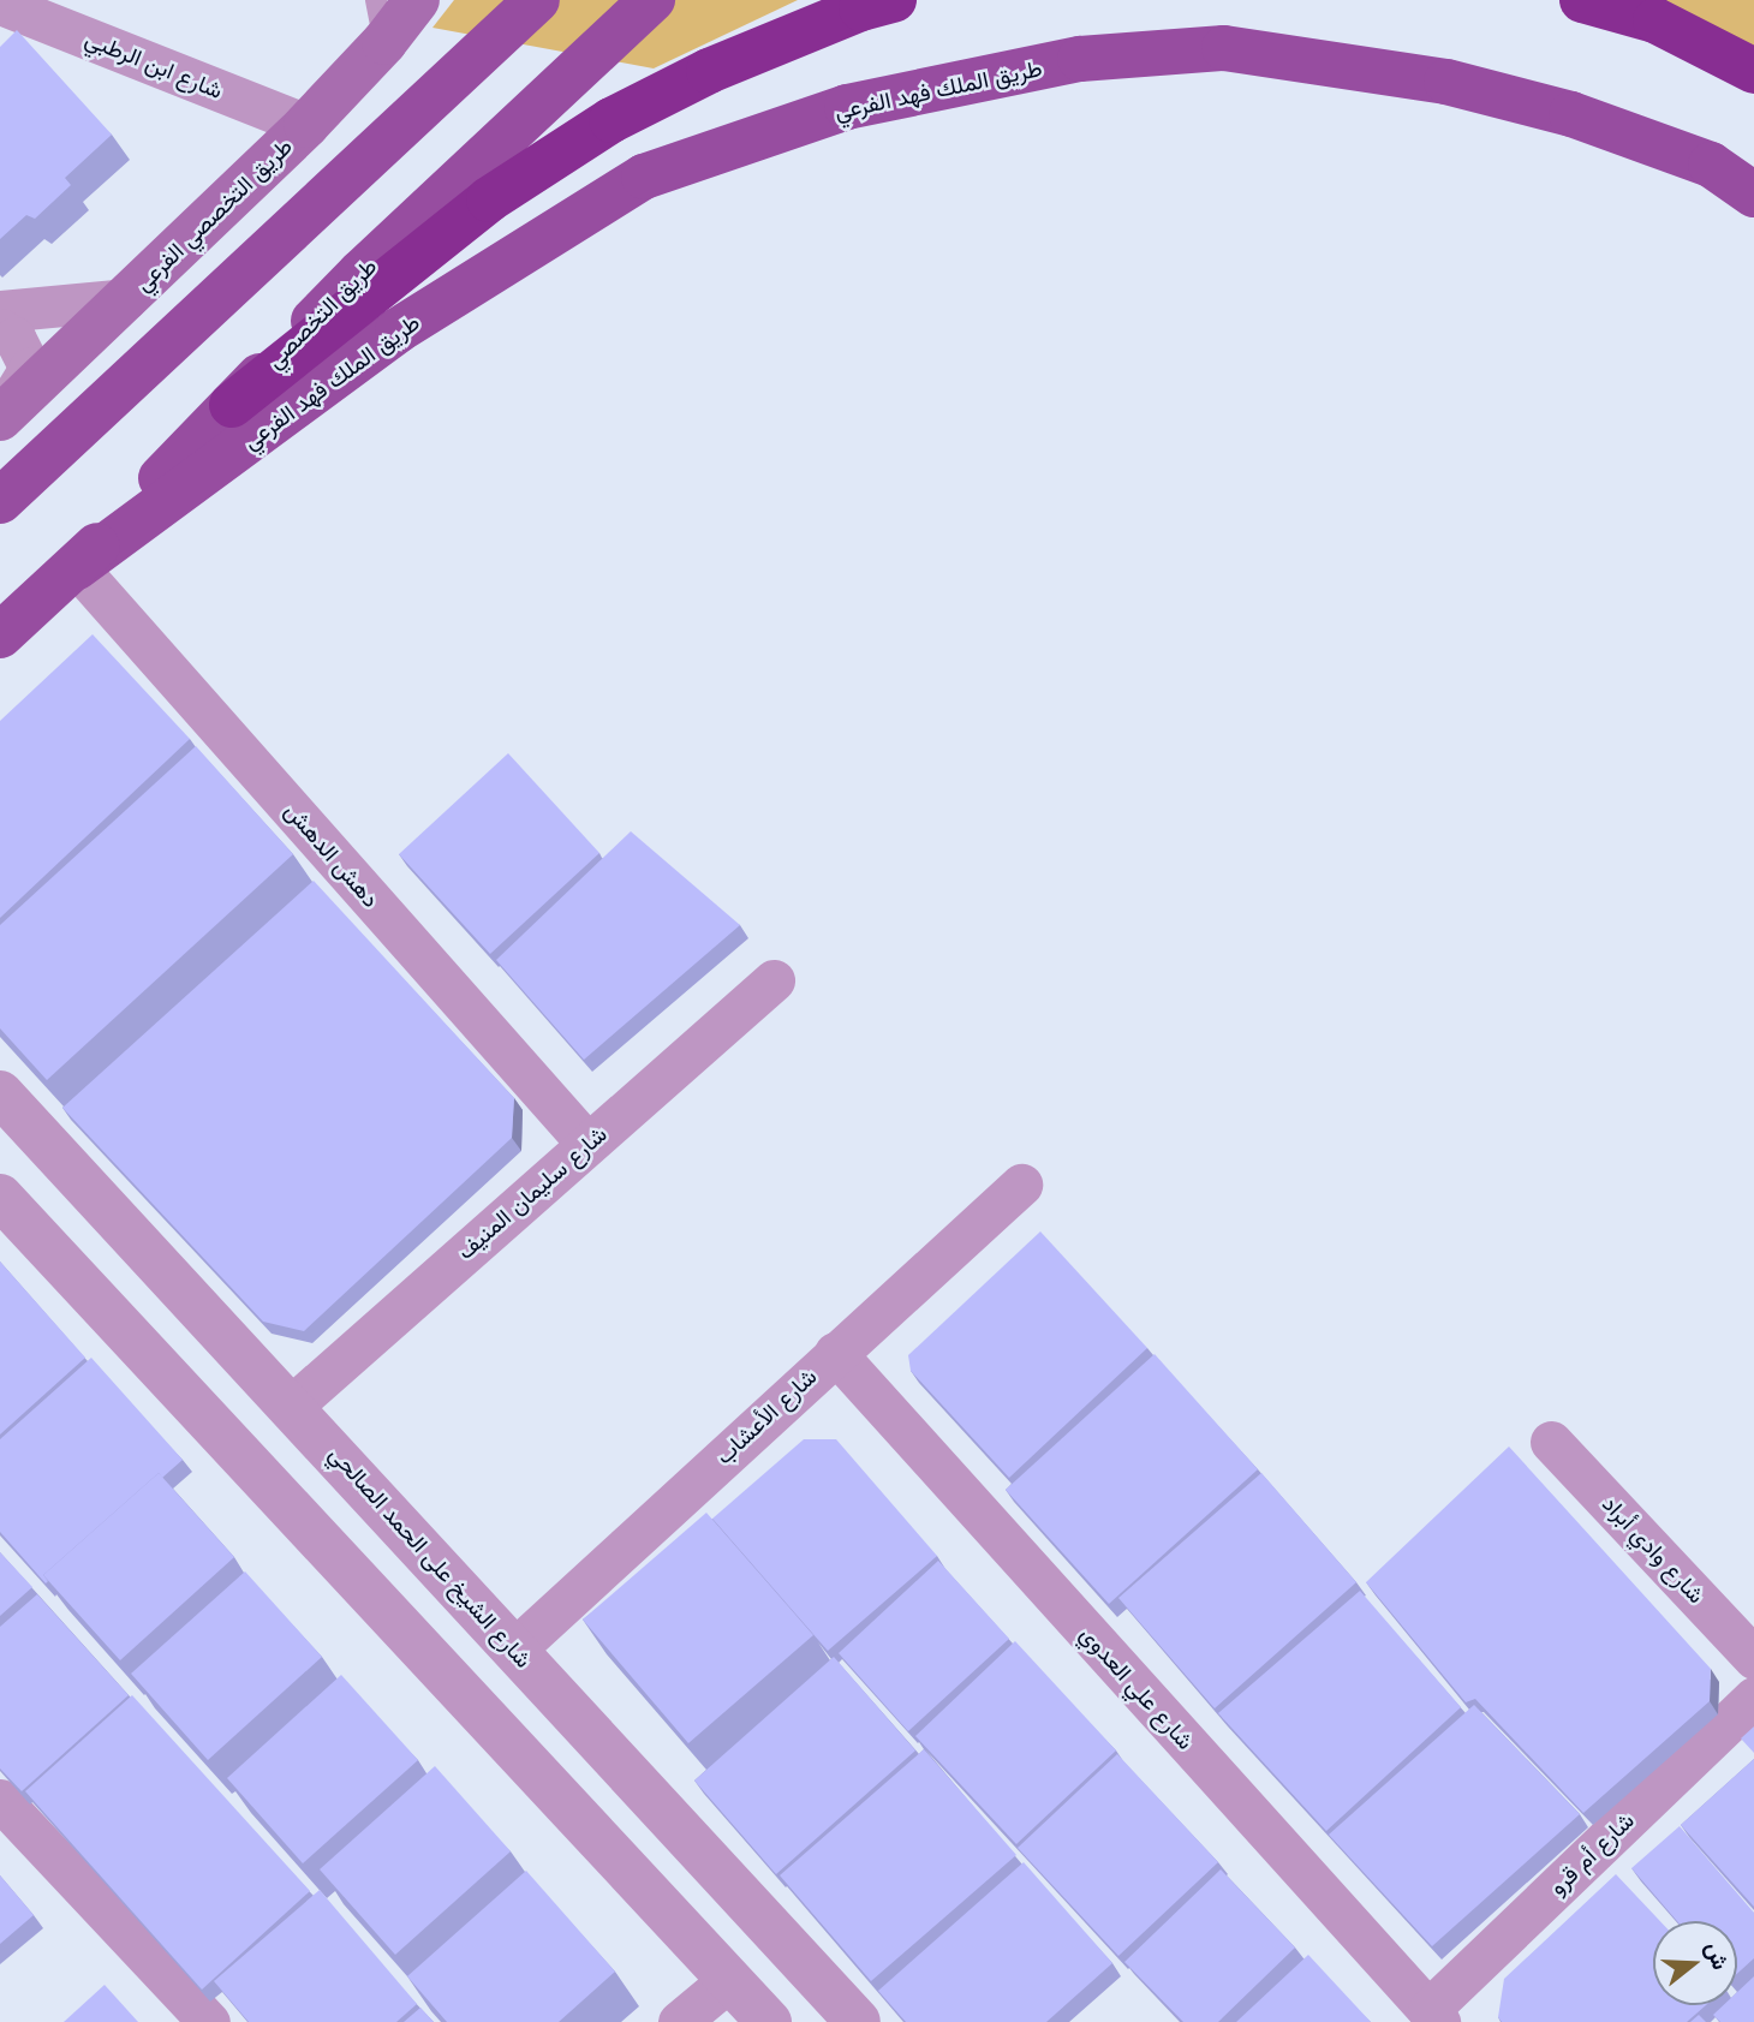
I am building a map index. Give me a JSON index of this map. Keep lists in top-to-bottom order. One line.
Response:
{"streets":{"main road":["طريق الملك فهد الفرعي","طريق التخصصي الفرعي","طريق التخصصي"],"street":["شارع ابن الرطبي","دهش الدهش","شارع سليمان المنيف","شارع الأعشاب","شارع وادي أبراد","شارع الشيخ على الحمد الصالحي","شارع علي العدوي","شارع أم قرو"]},"crossings":[["شارع ابن الرطبي","طريق التخصصي الفرعي"],["طريق الملك فهد الفرعي","طريق التخصصي"],["طريق الملك فهد الفرعي","دهش الدهش"],["طريق التخصصي","دهش الدهش"],["دهش الدهش","شارع سليمان المنيف"],["شارع سليمان المنيف","شارع الشيخ على الحمد الصالحي"],["شارع الأعشاب","شارع الشيخ على الحمد الصالحي"],["شارع الأعشاب","شارع علي العدوي"],["شارع علي العدوي","شارع أم قرو"]],"north":"right"}
